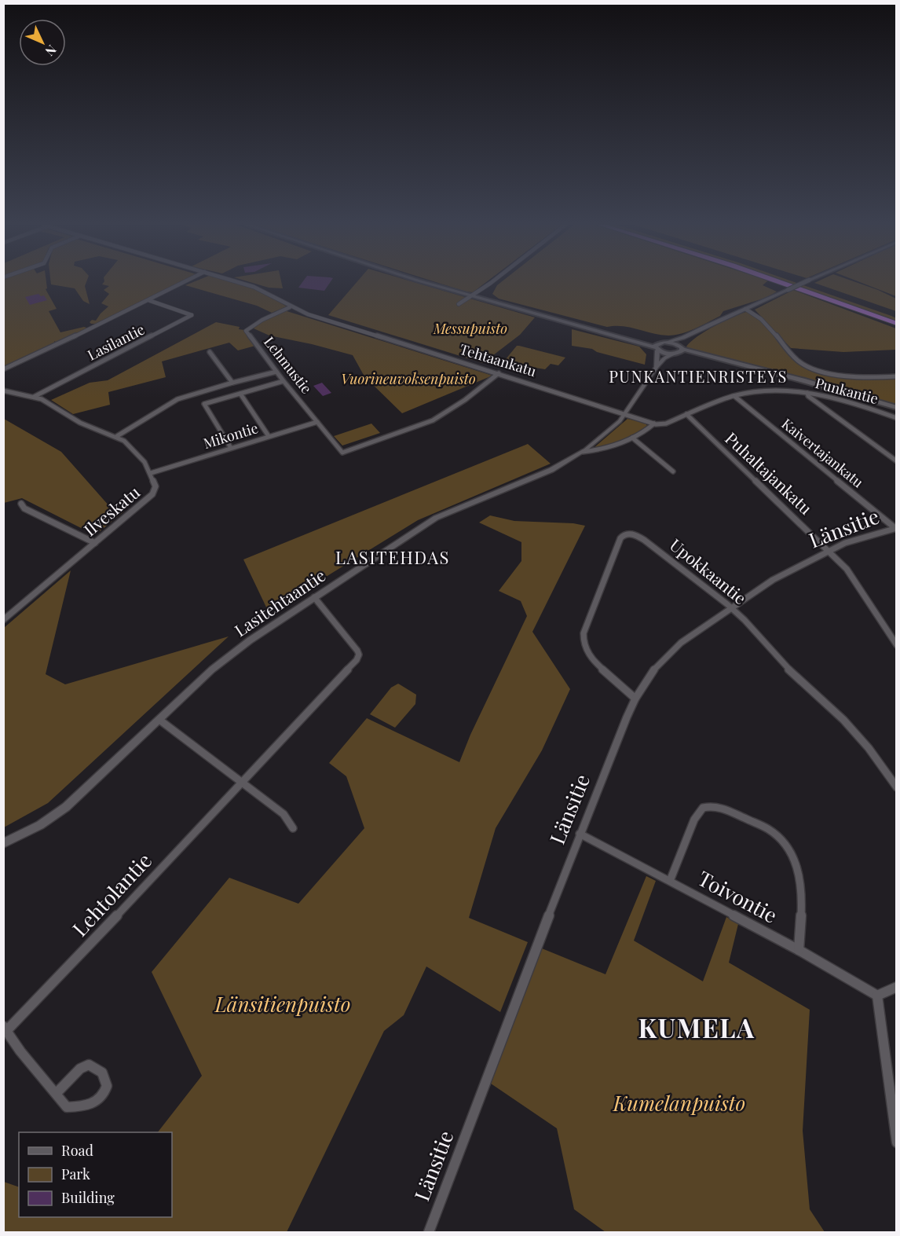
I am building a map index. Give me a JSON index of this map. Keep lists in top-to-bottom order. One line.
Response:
{"streets":{"street":["Lasilantie","Tehtaankatu","Lehmustie","Punkantie","Mikontie","Kaivertajankatu","Puhaltajankatu","Ilveskatu","Länsitie","Upokkaantie","Lasitehtaantie","Lehtolantie","Toivontie"]},"crossings":[["Lasilantie","Ilveskatu"],["Tehtaankatu","Lehmustie"],["Tehtaankatu","Punkantie"],["Tehtaankatu","Lasitehtaantie"],["Lehmustie","Mikontie"],["Punkantie","Kaivertajankatu"],["Punkantie","Puhaltajankatu"],["Punkantie","Lasitehtaantie"],["Mikontie","Ilveskatu"],["Kaivertajankatu","Länsitie"],["Puhaltajankatu","Länsitie"],["Länsitie","Upokkaantie"],["Länsitie","Toivontie"],["Lasitehtaantie","Lehtolantie"]],"districts":["PUNKANTIENRISTEYS","LASITEHDAS","KUMELA"],"parks":["Messupuisto","Vuorineuvoksenpuisto","Länsitienpuisto","Kumelanpuisto"],"legend":["Road","Park","Building"],"north":"bottom right"}
